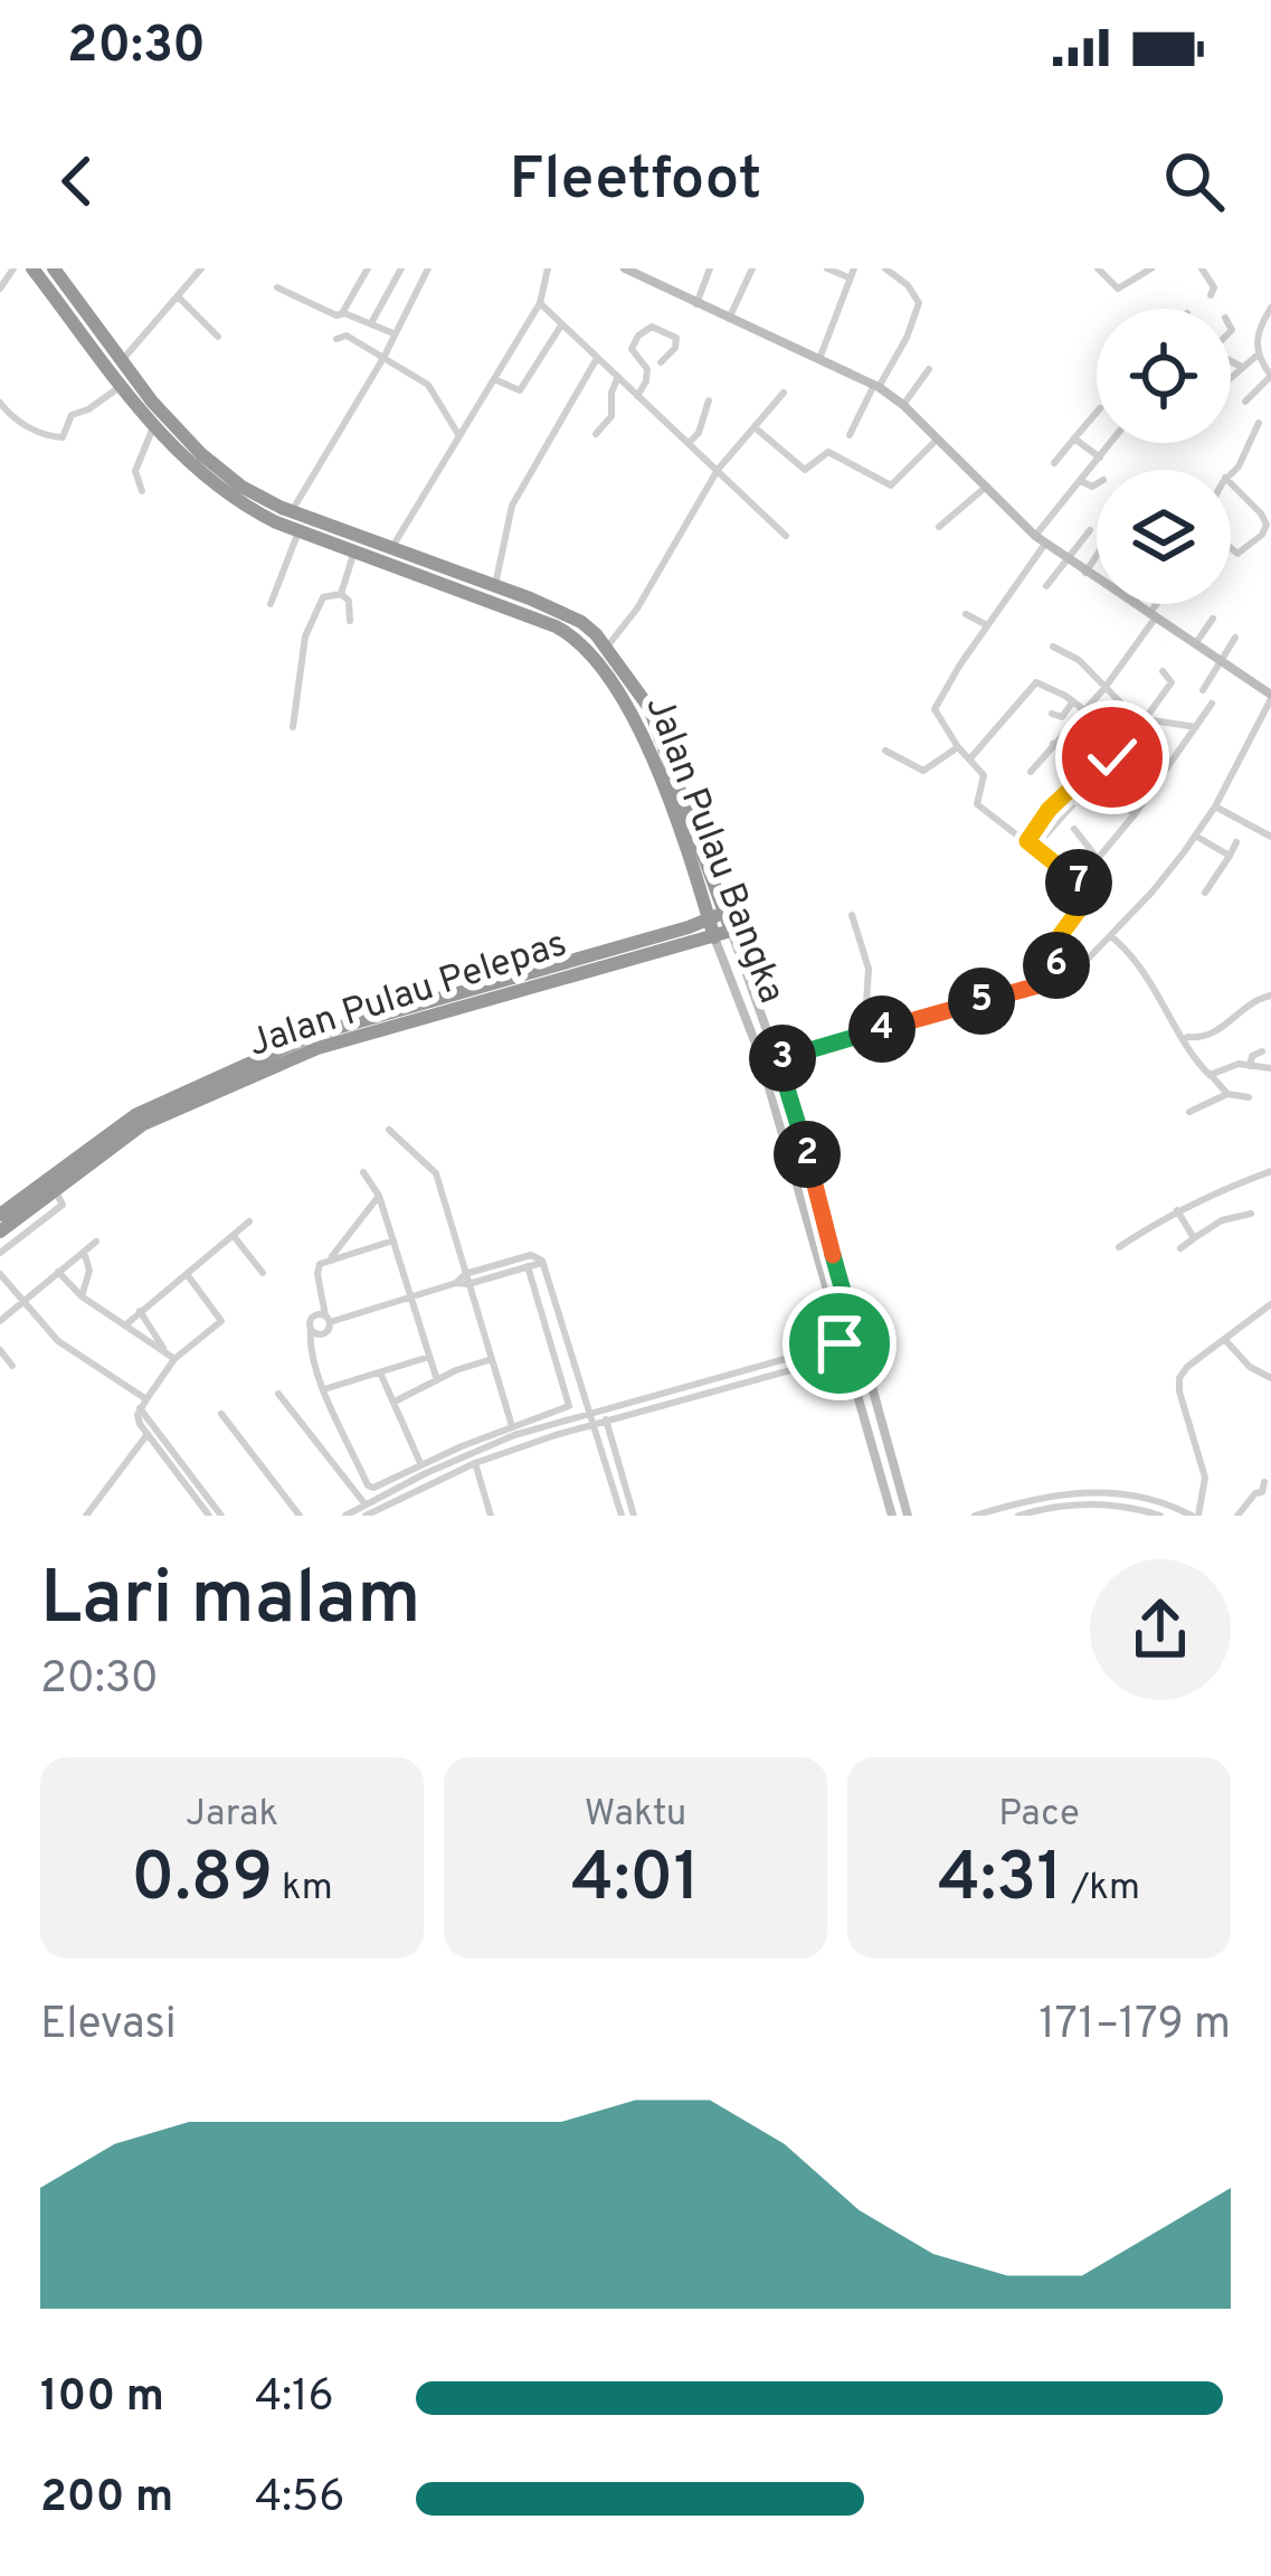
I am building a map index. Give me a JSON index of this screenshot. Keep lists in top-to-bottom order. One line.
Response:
{"streets":{"highway":["Jalan Pulau Bangka","Jalan Pulau Pelepas"]},"crossings":[["Jalan Pulau Bangka","Jalan Pulau Pelepas"]],"page":{"status":"20:30","header":"Fleetfoot","pins":["7","6","5","4","3","2"],"heading":["Lari malam","20:30"],"stats":[["Jarak","0.89 km"],["Waktu","4:01"],["Pace","4:31 /km"]],"chart":["Elevasi","171–179 m"],"list":[{"name":"100 m","note":"4:16"},{"name":"200 m","note":"4:56"}]}}
